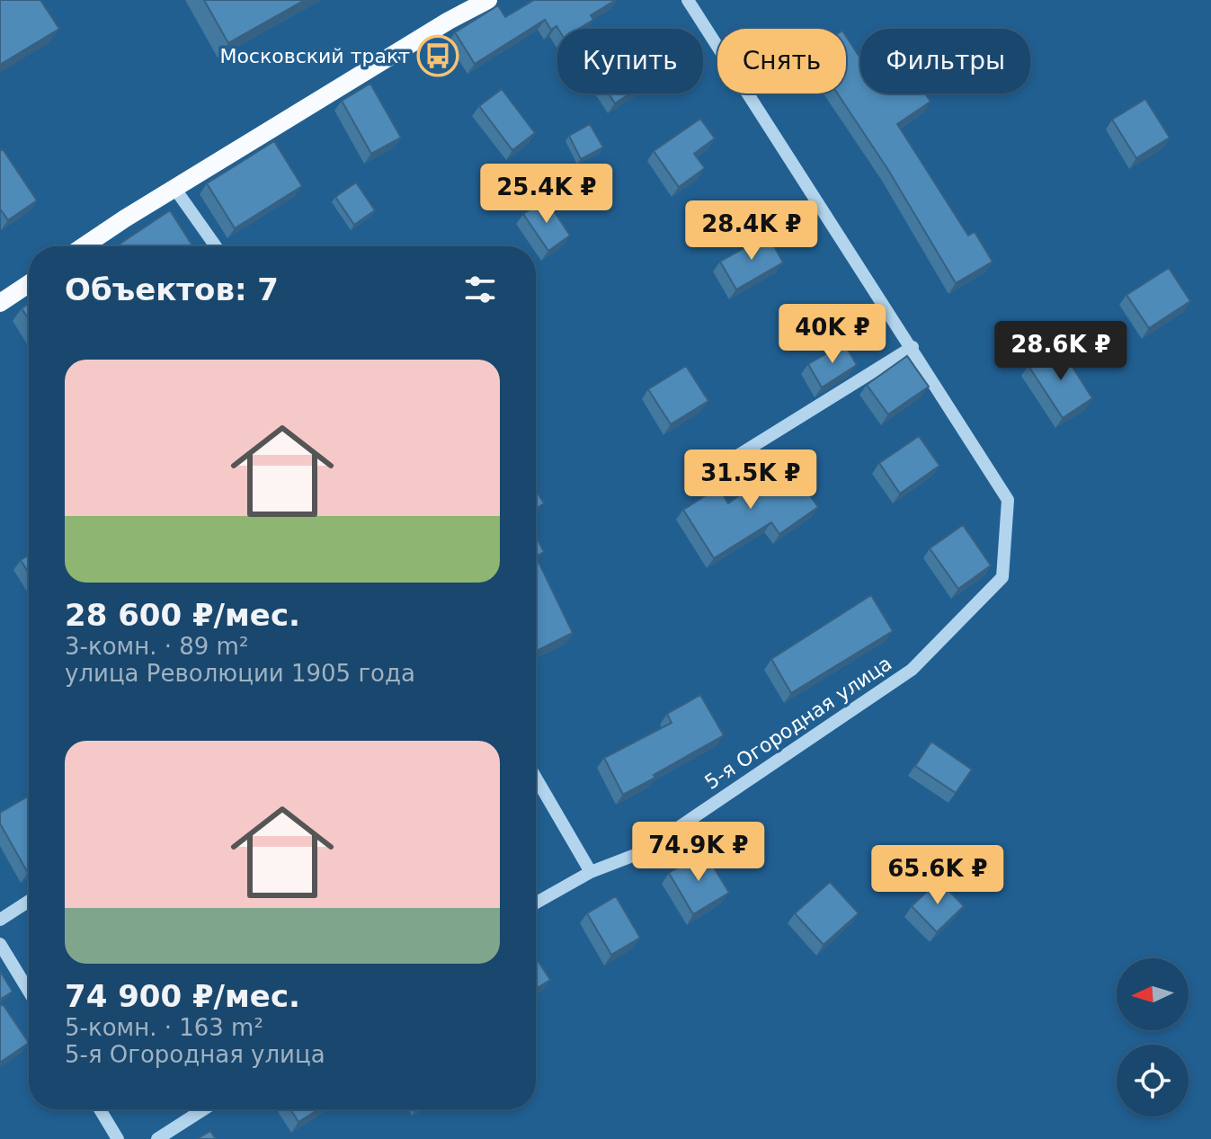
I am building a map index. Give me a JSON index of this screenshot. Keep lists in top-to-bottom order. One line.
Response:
{"streets":{"street":["5-я Огородная улица"]},"places":{"bus stop":["Московский тракт"]},"north":"left","page":{"chip":["Купить","Снять","Фильтры"],"price":["25.4K ₽","28.4K ₽","40K ₽","28.6K ₽","31.5K ₽","74.9K ₽","65.6K ₽"],"heading":"Объектов: 7","list":[{"name":"28 600 ₽/мес.","note":"3-комн. · 89 m² · улица Революции 1905 года"},{"name":"74 900 ₽/мес.","note":"5-комн. · 163 m² · 5-я Огородная улица"}]}}
